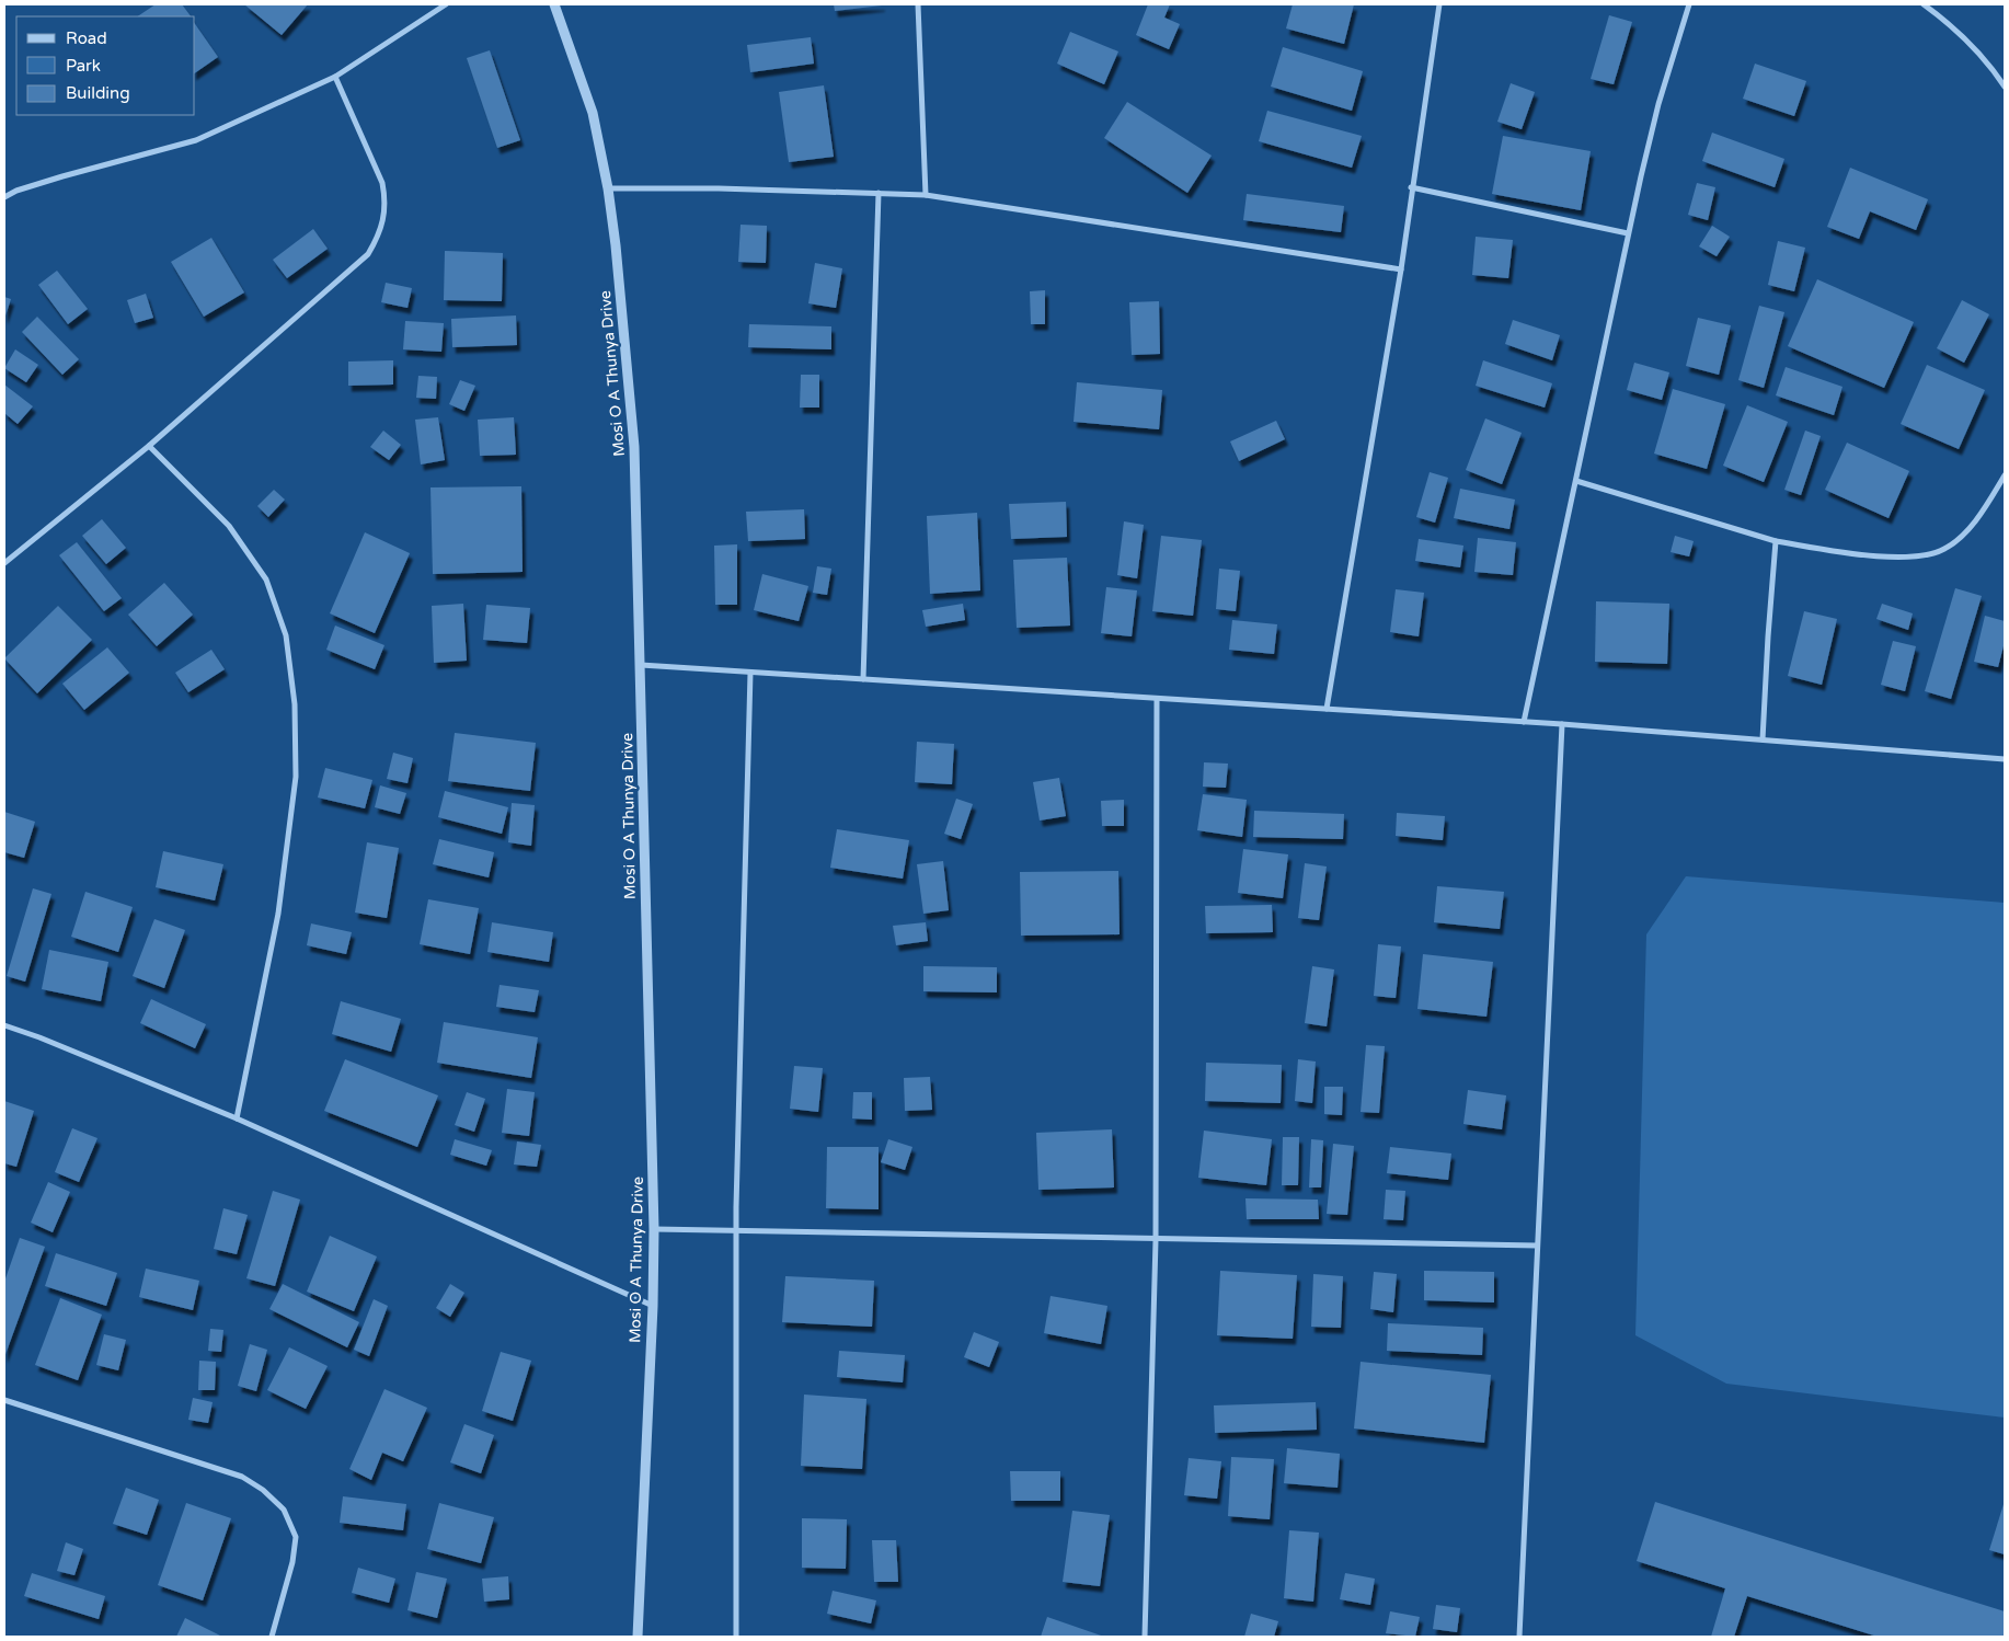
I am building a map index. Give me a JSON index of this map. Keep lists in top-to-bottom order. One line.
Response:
{"streets":{"street":["Mosi O A Thunya Drive"]},"legend":["Road","Park","Building"]}
